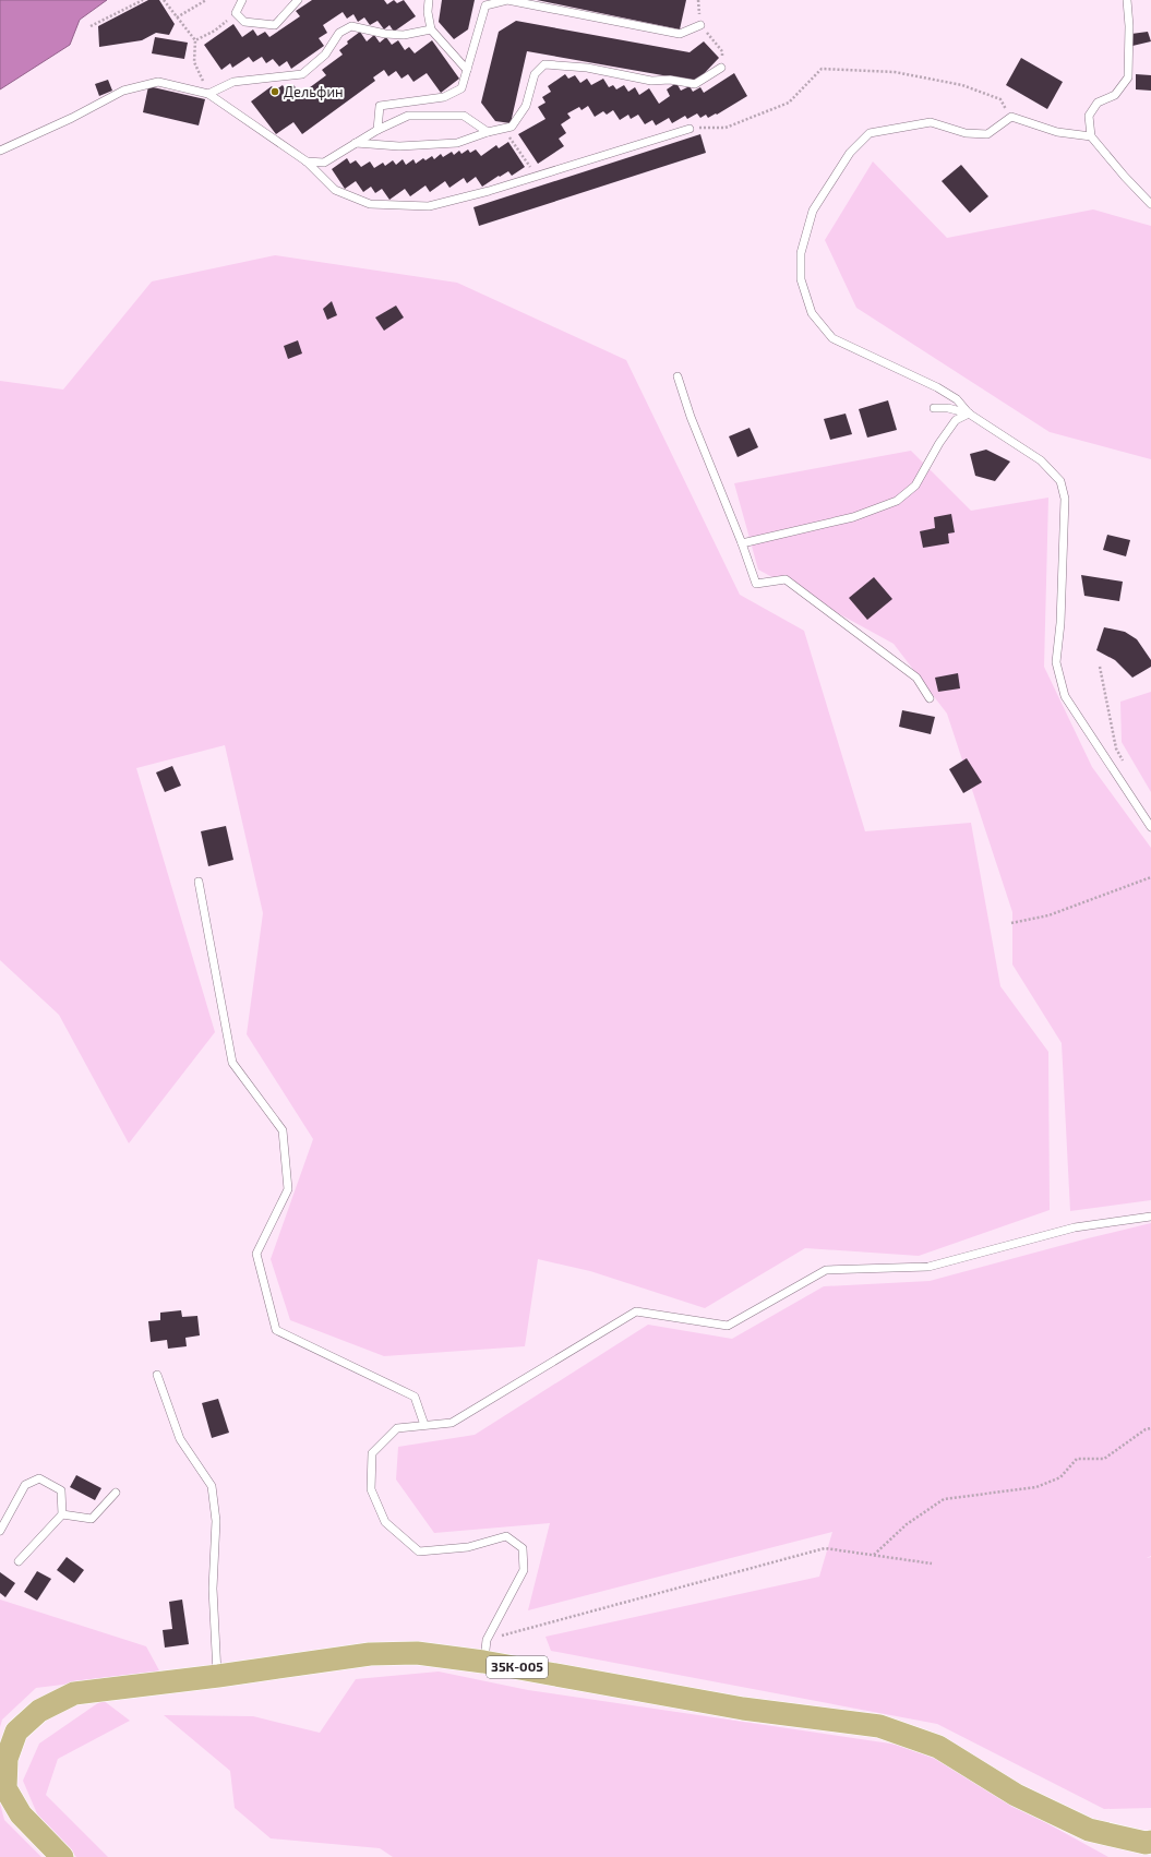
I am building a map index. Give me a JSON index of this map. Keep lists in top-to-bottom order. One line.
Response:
{"streets":{"main road":["35К-005"]},"places":["Дельфин"]}
